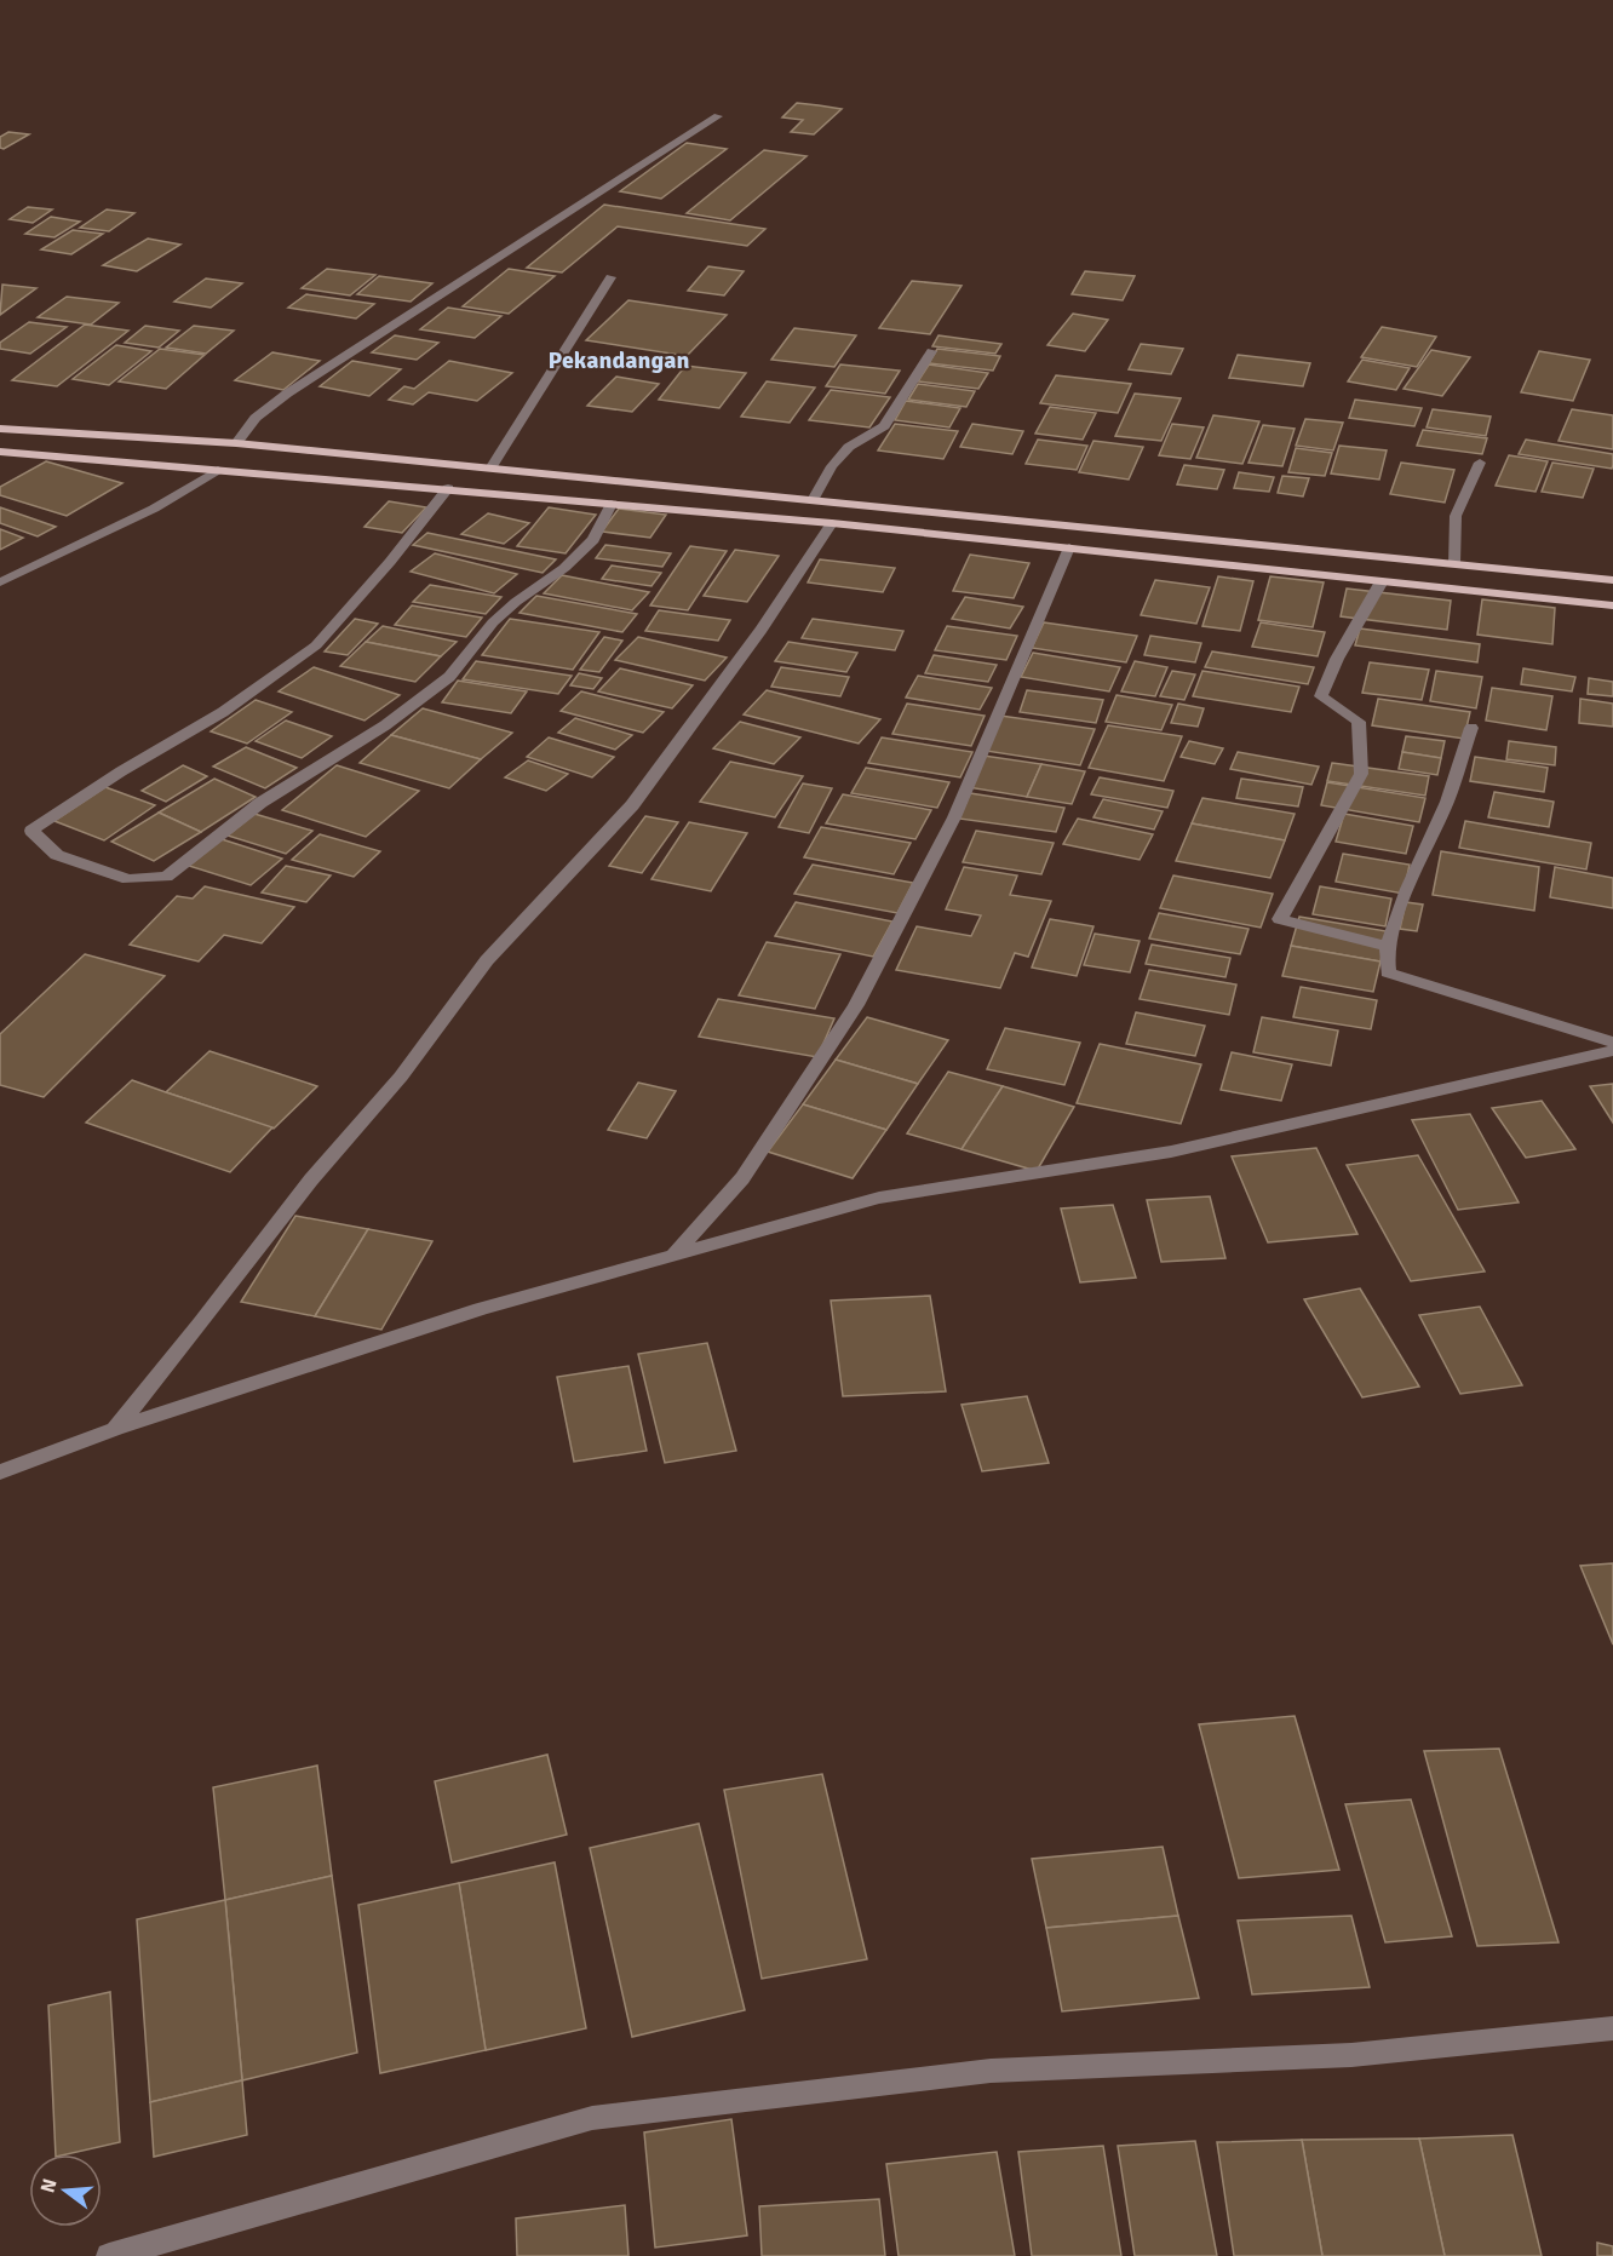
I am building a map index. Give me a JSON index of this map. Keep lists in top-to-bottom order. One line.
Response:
{"districts":["Pekandangan"],"north":"left"}
